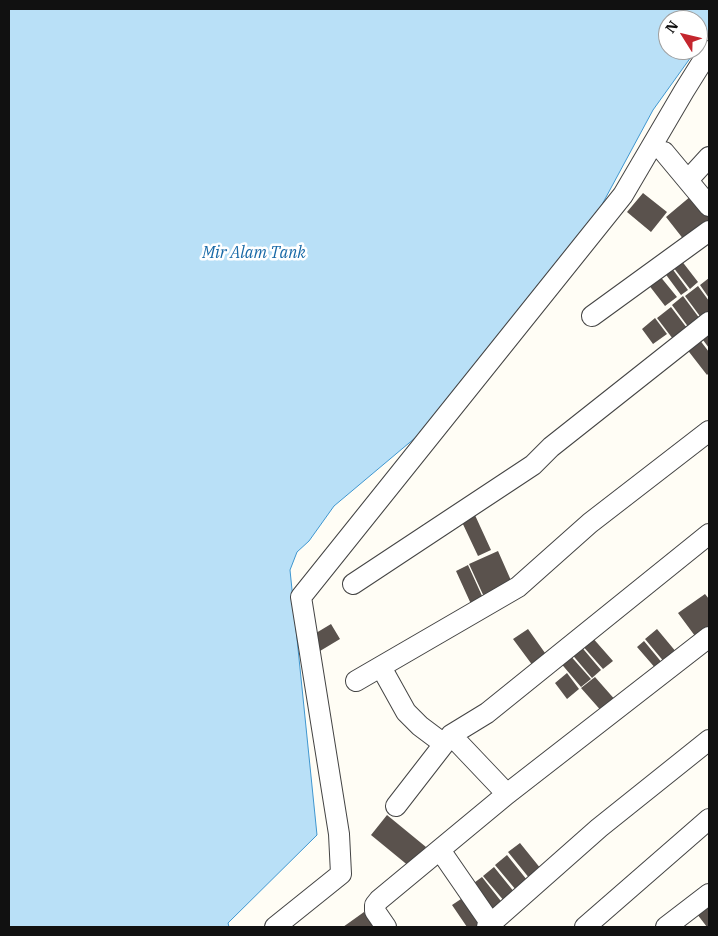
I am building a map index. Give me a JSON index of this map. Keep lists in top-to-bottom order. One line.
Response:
{"water":["Mir Alam Tank"],"north":"top left"}
